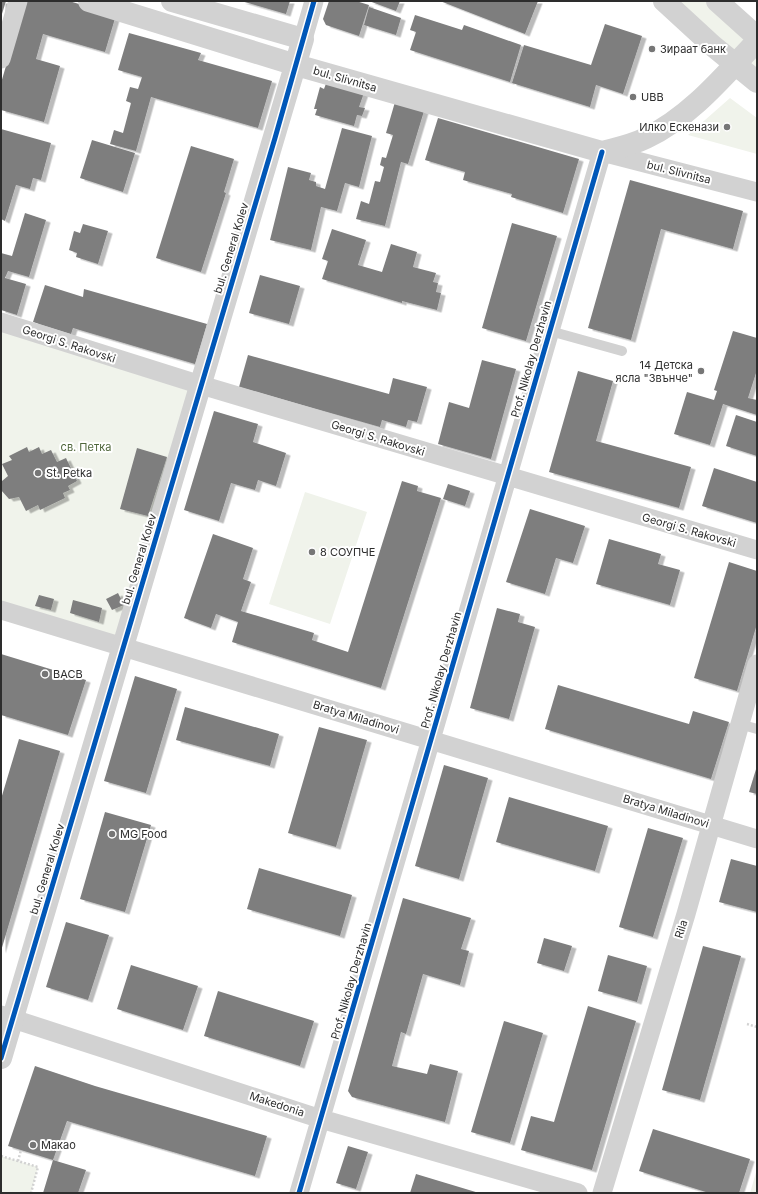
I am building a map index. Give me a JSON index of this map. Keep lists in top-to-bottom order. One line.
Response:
{"streets":{"street":["bul. Slivnitsa","bul. General Kolev","Georgi S. Rakovski","Prof. Nikolay Derzhavin","Bratya Miladinovi","Rila","Makedonia"]},"crossings":[["bul. Slivnitsa","bul. General Kolev"],["bul. Slivnitsa","Prof. Nikolay Derzhavin"],["bul. General Kolev","Georgi S. Rakovski"],["bul. General Kolev","Bratya Miladinovi"],["bul. General Kolev","Makedonia"],["Georgi S. Rakovski","Prof. Nikolay Derzhavin"],["Prof. Nikolay Derzhavin","Bratya Miladinovi"],["Prof. Nikolay Derzhavin","Makedonia"],["Bratya Miladinovi","Rila"]],"parks":["св. Петка"],"places":["Зираат банк","UBB","Илко Ескенази","14 Детска ясла \"Звънче\"","St. Petka","8 СОУПЧЕ","BACB","MG Food","Макао"]}
